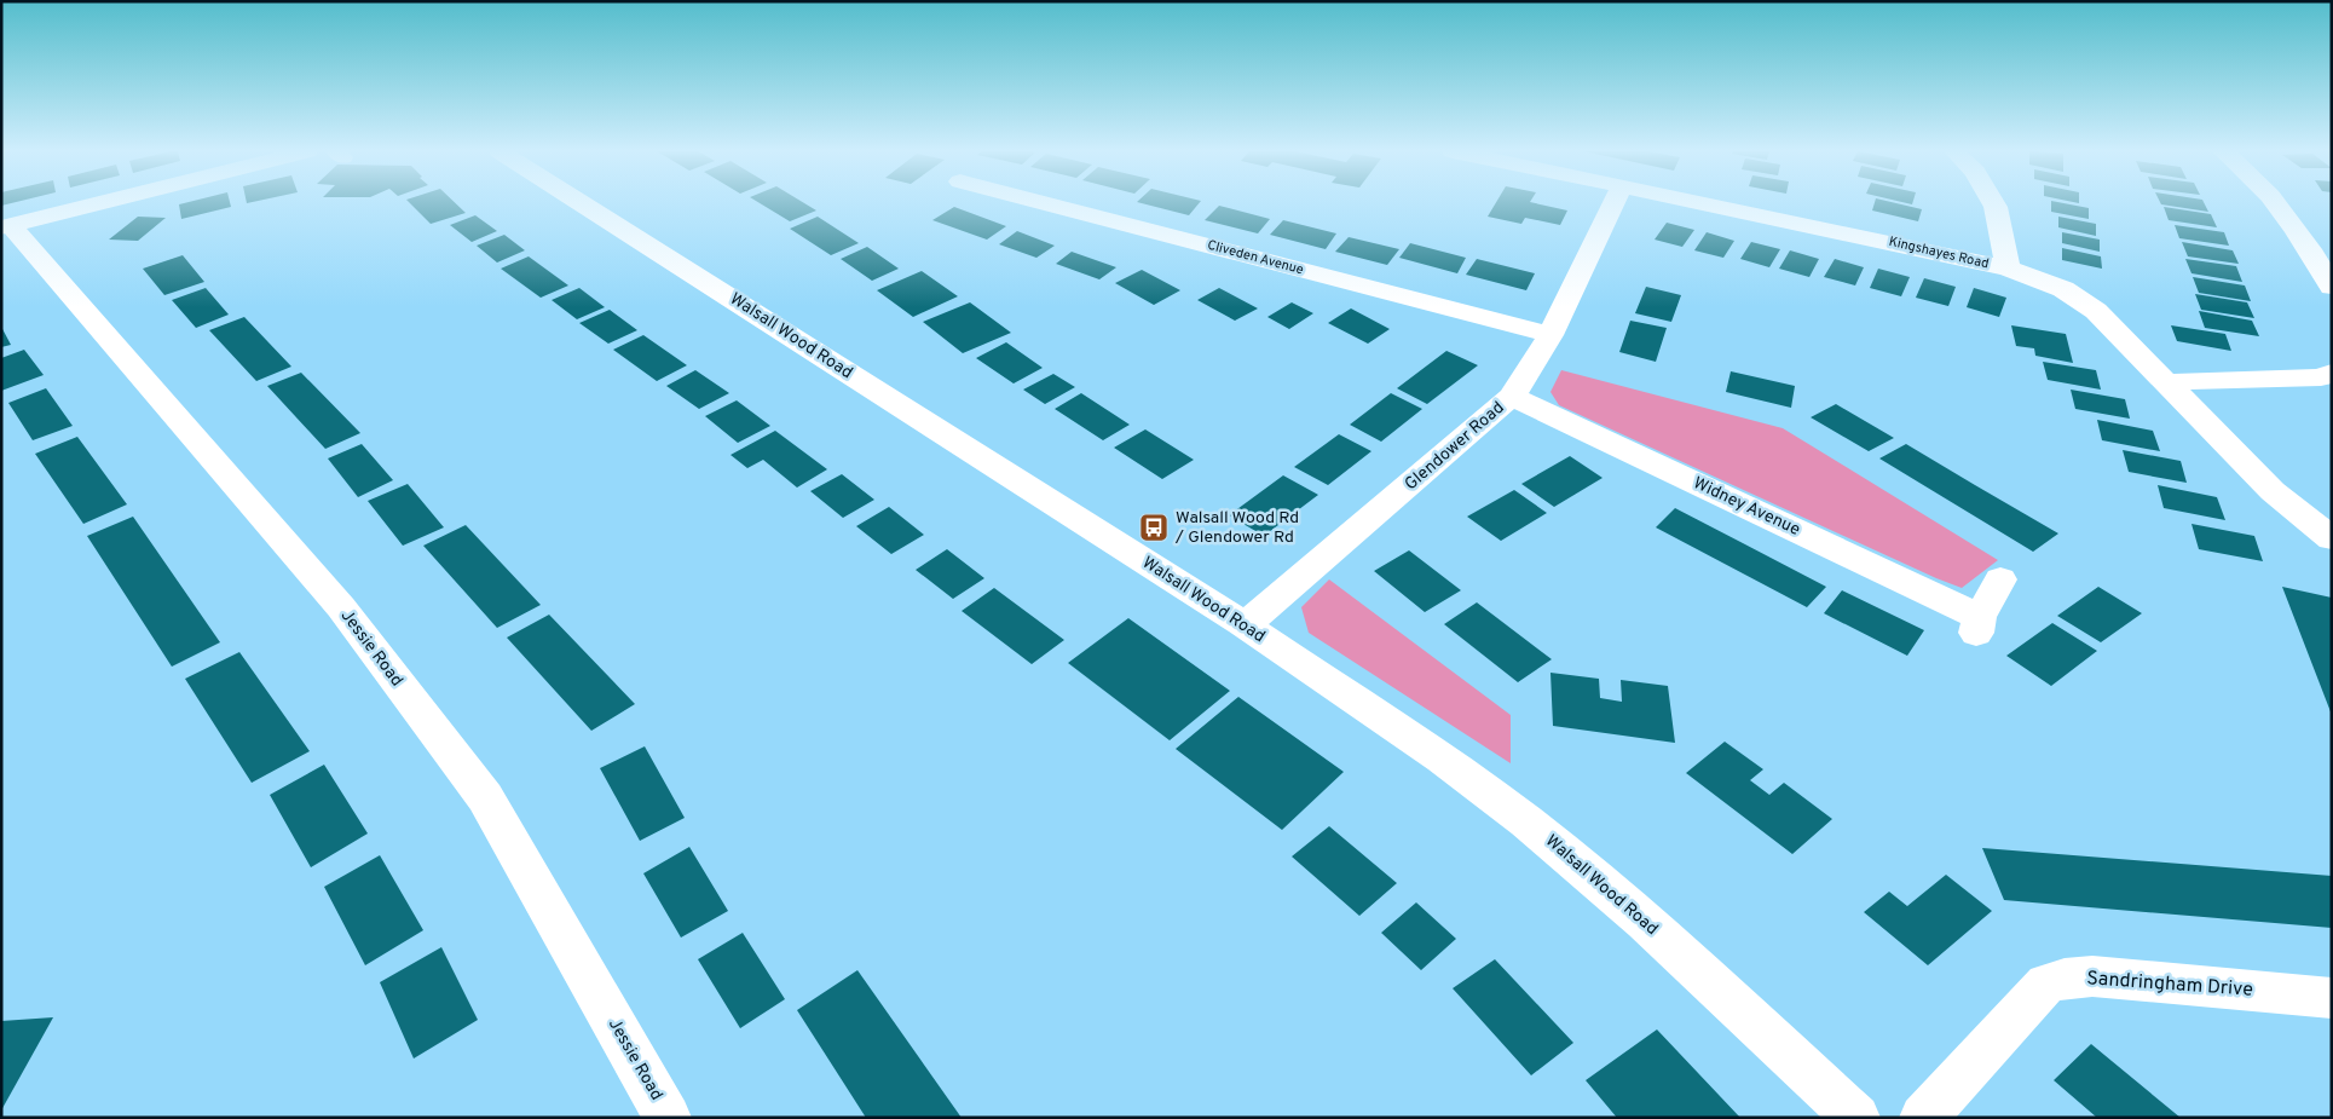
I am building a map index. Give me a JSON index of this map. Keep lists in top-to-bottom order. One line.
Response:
{"streets":{"street":["Kingshayes Road","Cliveden Avenue","Walsall Wood Road","Glendower Road","Widney Avenue","Jessie Road","Sandringham Drive"]},"crossings":[["Cliveden Avenue","Glendower Road"],["Walsall Wood Road","Glendower Road"],["Glendower Road","Widney Avenue"]],"places":{"bus stop":["Walsall Wood Rd / Glendower Rd"]}}
